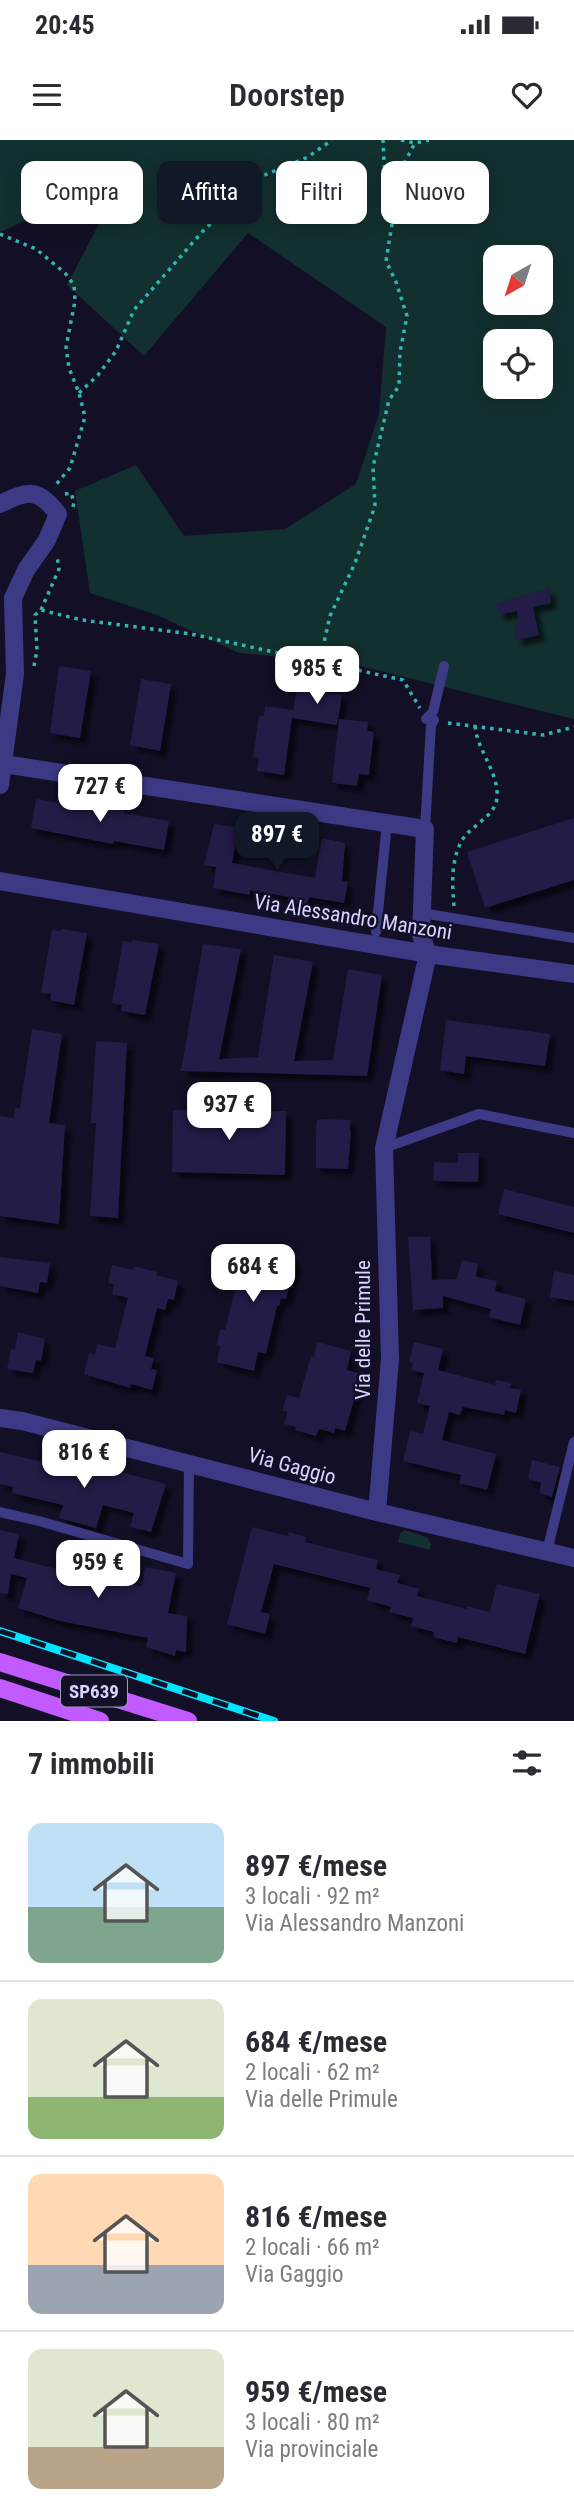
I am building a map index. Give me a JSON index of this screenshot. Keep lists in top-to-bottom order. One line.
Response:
{"streets":{"main road":["SP639"],"street":["Via Alessandro Manzoni","Via delle Primule","Via Gaggio"]},"crossings":[["Via Alessandro Manzoni","Via delle Primule"],["Via delle Primule","Via Gaggio"]],"north":"bottom left","page":{"status":"20:45","header":"Doorstep","chip":["Compra","Affitta","Filtri","Nuovo"],"price":["985 €","727 €","897 €","937 €","684 €","816 €","959 €"],"heading":"7 immobili","list":[{"name":"897 €/mese","note":"3 locali · 92 m² · Via Alessandro Manzoni"},{"name":"684 €/mese","note":"2 locali · 62 m² · Via delle Primule"},{"name":"816 €/mese","note":"2 locali · 66 m² · Via Gaggio"},{"name":"959 €/mese","note":"3 locali · 80 m² · Via provinciale"}]}}
